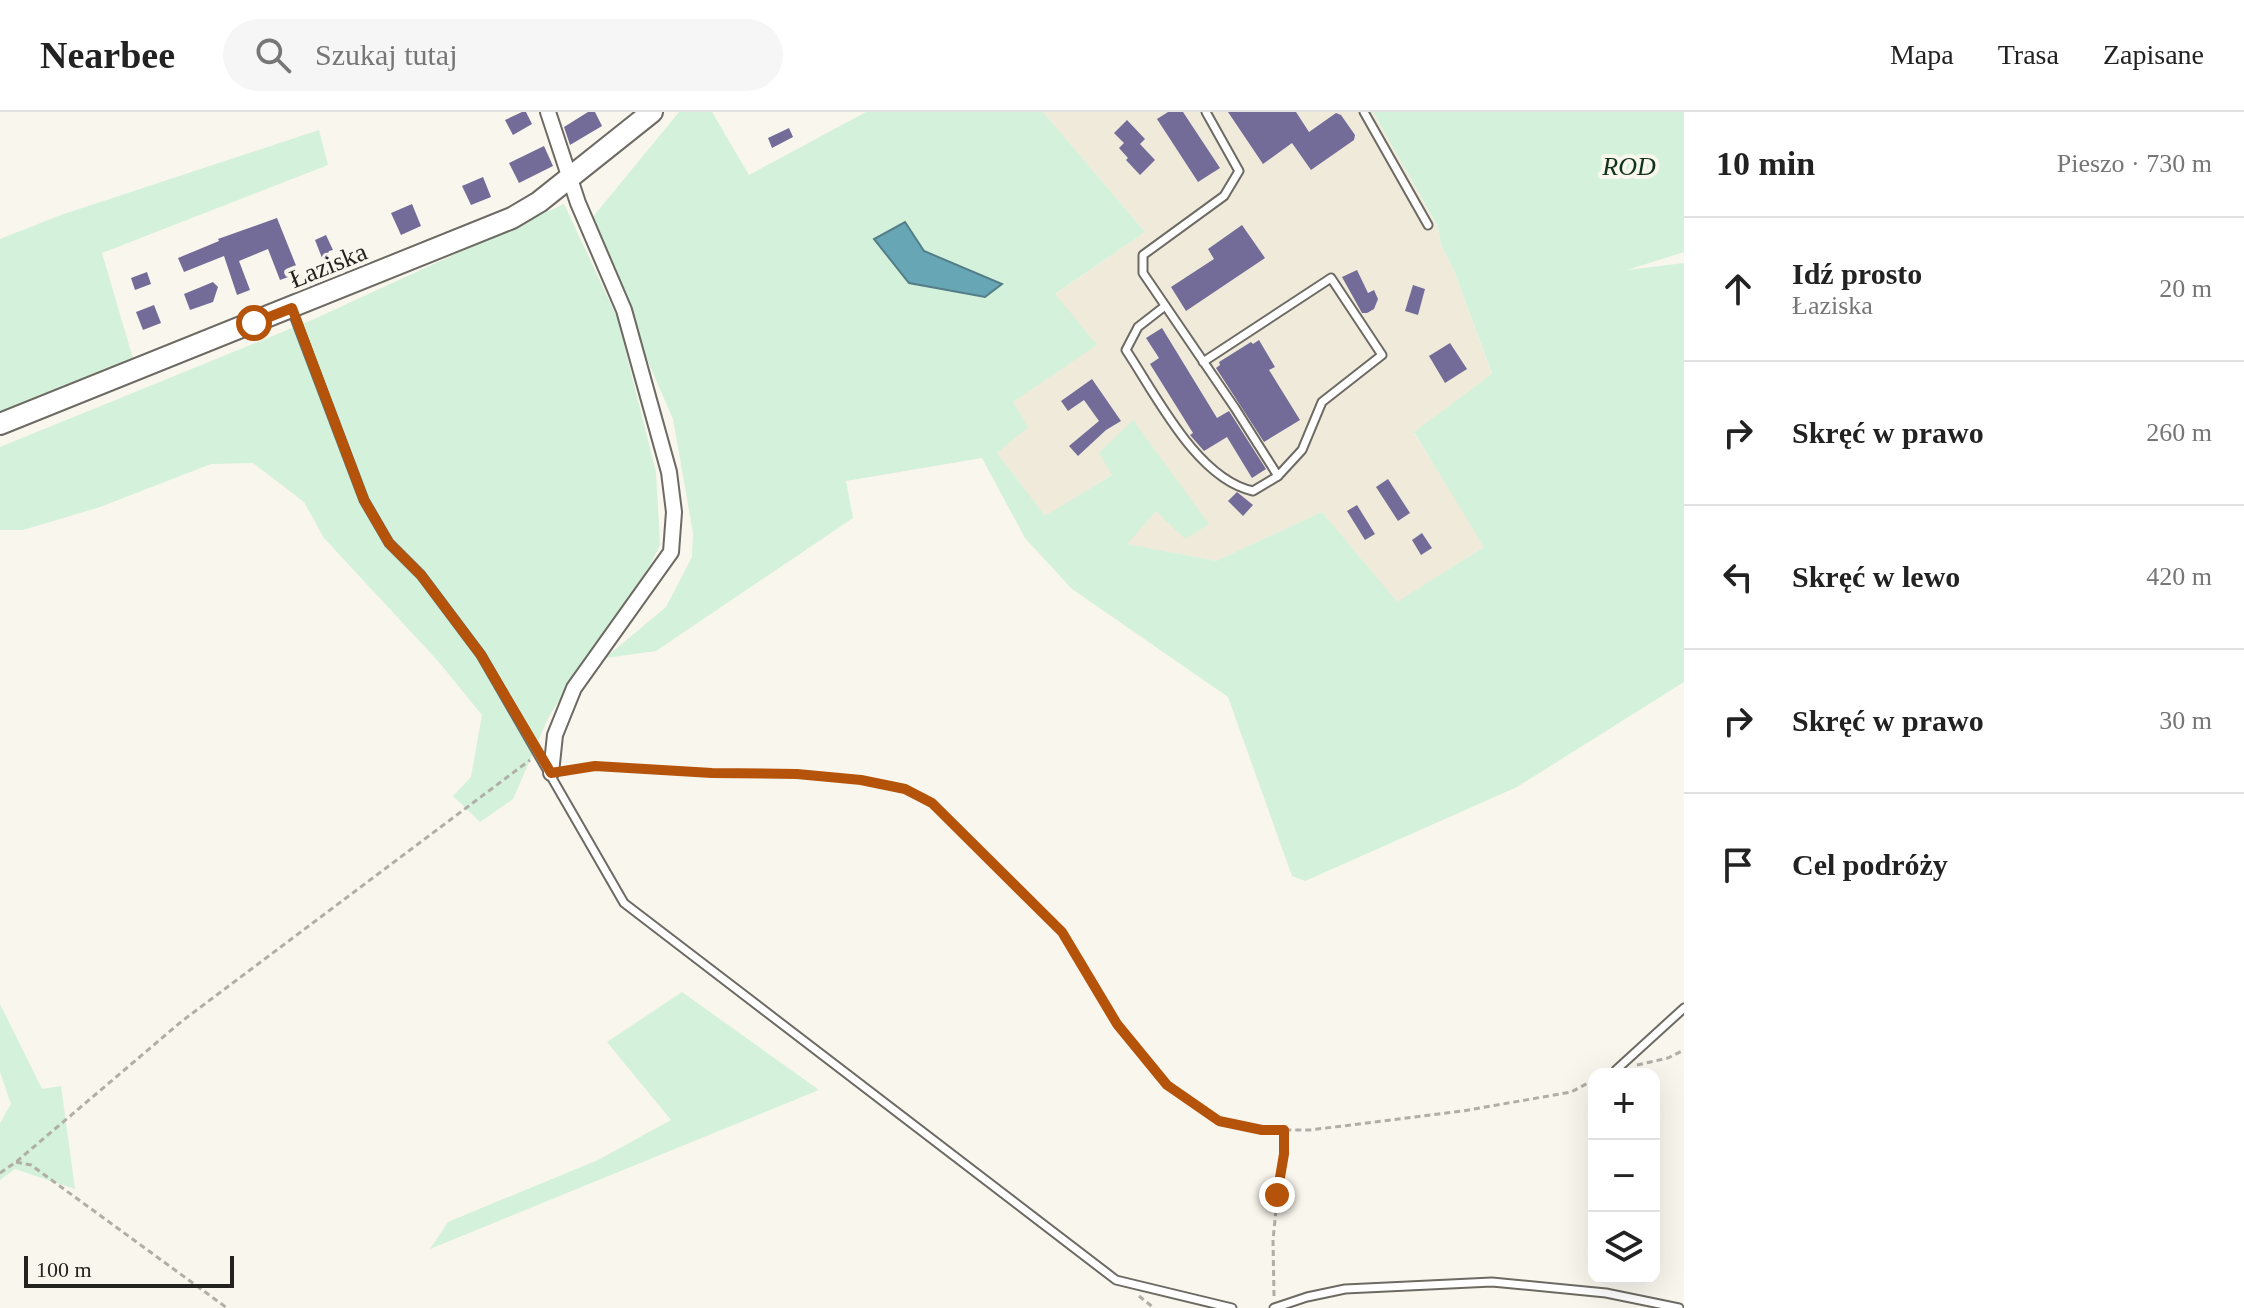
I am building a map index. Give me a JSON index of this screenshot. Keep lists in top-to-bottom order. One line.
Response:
{"streets":{"street":["Łaziska"]},"parks":["ROD"],"scale_bar":"100 m","page":{"header":"Nearbee","search":"Szukaj tutaj","nav":["Mapa","Trasa","Zapisane"],"heading":["10 min","Pieszo · 730 m"],"list":[["Idź prosto","Łaziska","20 m"],["Skręć w prawo","260 m"],["Skręć w lewo","420 m"],["Skręć w prawo","30 m"],"Cel podróży"],"map_buttons":["+","−"],"scale":"100 m"}}
